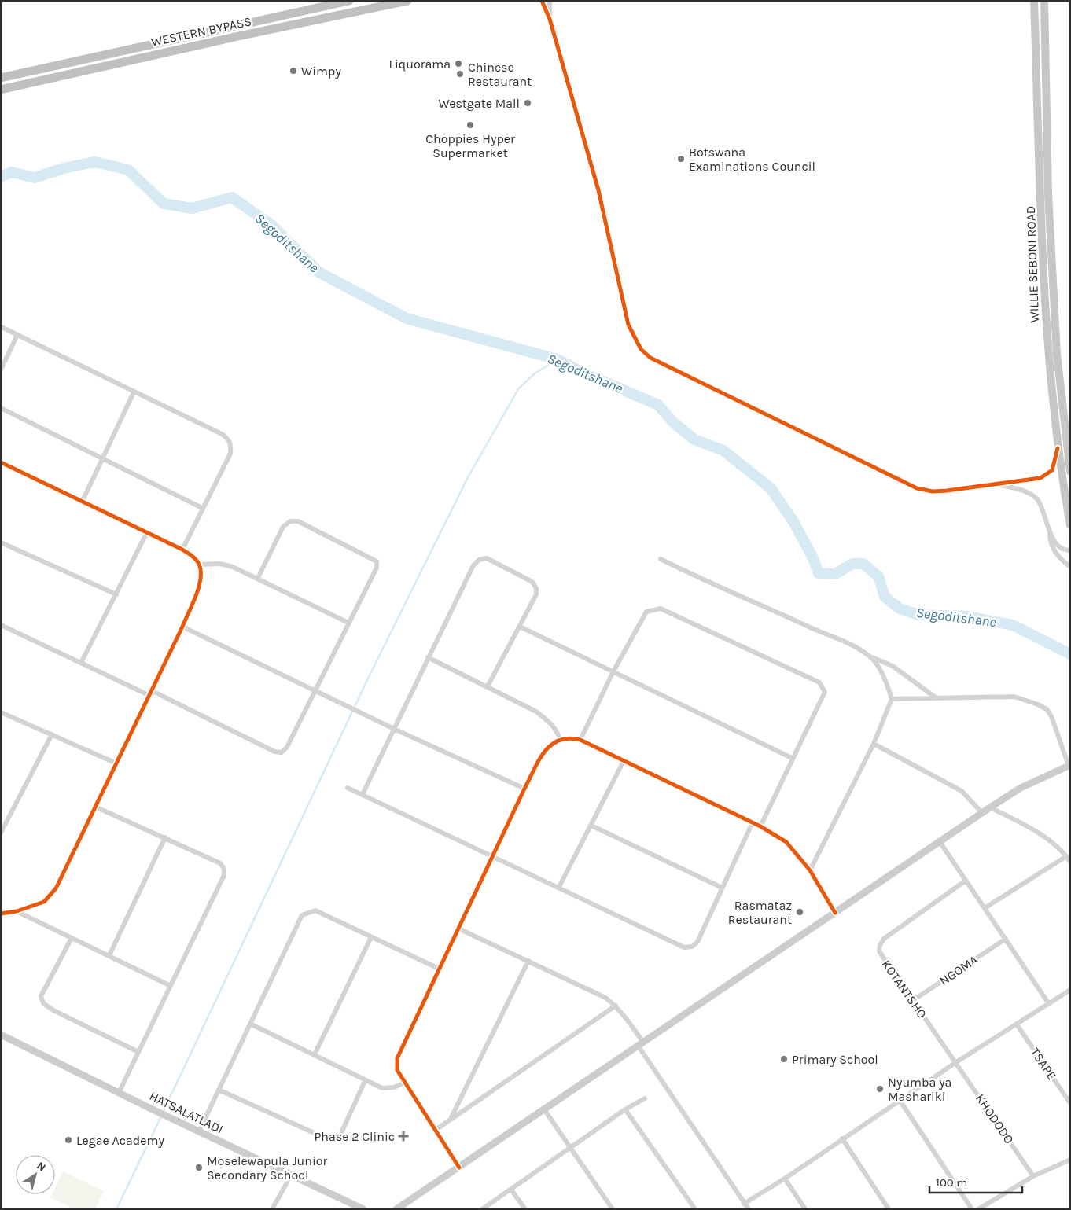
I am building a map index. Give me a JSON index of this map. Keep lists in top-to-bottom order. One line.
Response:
{"streets":{"highway":["WESTERN BYPASS"],"main road":["WILLIE SEBONI ROAD"],"street":["NGOMA","KOTANTSHO","TSAPE","HATSALATLADI","KHODODO"]},"crossings":[["NGOMA","KOTANTSHO"],["KOTANTSHO","KHODODO"]],"water":["Segoditshane"],"places":{"other":["Liquorama","Wimpy","Chinese Restaurant","Westgate Mall","Choppies Hyper Supermarket","Botswana Examinations Council","Rasmataz Restaurant","Primary School","Nyumba ya Mashariki","Legae Academy","Moselewapula Junior Secondary School"],"health":["Phase 2 Clinic"]},"scale_bar":"100 m","north":"top right"}
